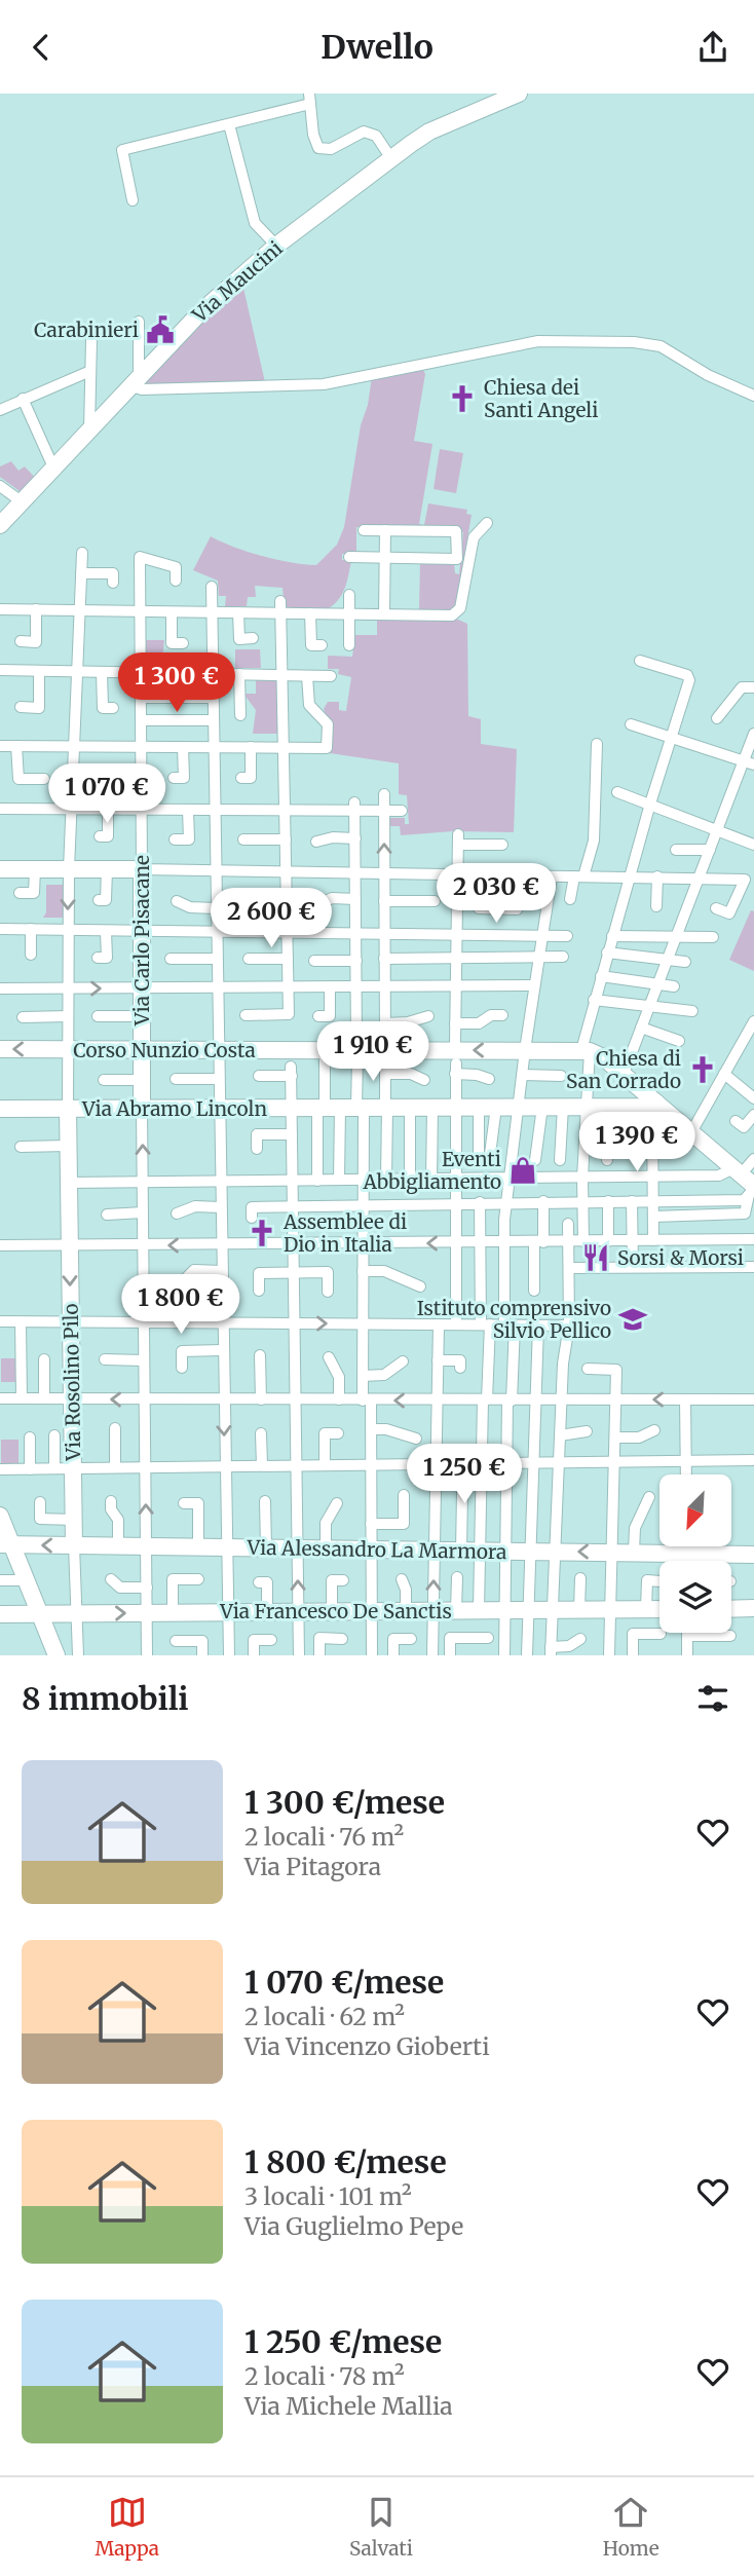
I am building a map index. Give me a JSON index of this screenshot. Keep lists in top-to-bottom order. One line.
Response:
{"streets":{"street":["Via Maucini","Via Carlo Pisacane","Corso Nunzio Costa","Via Abramo Lincoln","Via Rosolino Pilo","Via Alessandro La Marmora","Via Francesco De Sanctis"]},"crossings":[["Via Carlo Pisacane","Corso Nunzio Costa"],["Via Carlo Pisacane","Via Abramo Lincoln"],["Via Abramo Lincoln","Via Rosolino Pilo"],["Via Rosolino Pilo","Via Alessandro La Marmora"],["Via Rosolino Pilo","Via Francesco De Sanctis"]],"places":{"public building":["Carabinieri"],"church":["Chiesa dei Santi Angeli","Chiesa di San Corrado","Assemblee di Dio in Italia"],"shop":["Eventi Abbigliamento"],"restaurant":["Sorsi & Morsi"],"school or university":["Istituto comprensivo Silvio Pellico"]},"north":"bottom left","page":{"header":"Dwello","price":["1 300 €","1 070 €","2 030 €","2 600 €","1 910 €","1 390 €","1 800 €","1 250 €"],"heading":"8 immobili","list":[{"name":"1 300 €/mese","note":"2 locali · 76 m² · Via Pitagora"},{"name":"1 070 €/mese","note":"2 locali · 62 m² · Via Vincenzo Gioberti"},{"name":"1 800 €/mese","note":"3 locali · 101 m² · Via Guglielmo Pepe"},{"name":"1 250 €/mese","note":"2 locali · 78 m² · Via Michele Mallia"}],"tabs":["Mappa","Salvati","Home"]}}
